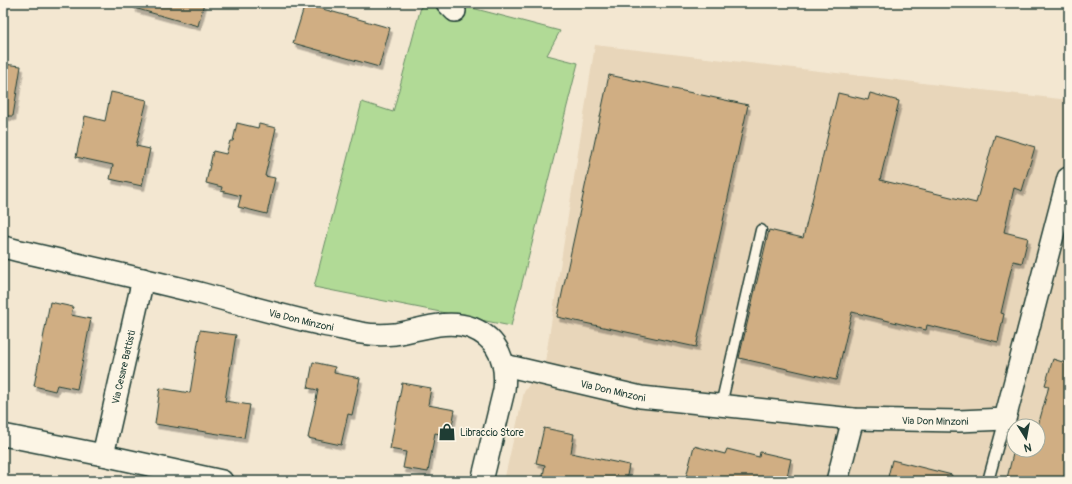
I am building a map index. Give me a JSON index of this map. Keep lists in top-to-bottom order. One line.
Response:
{"streets":{"street":["Via Don Minzoni","Via Cesare Battisti"]},"crossings":[["Via Don Minzoni","Via Cesare Battisti"]],"places":{"shop":["Libraccio Store"]},"north":"bottom"}
